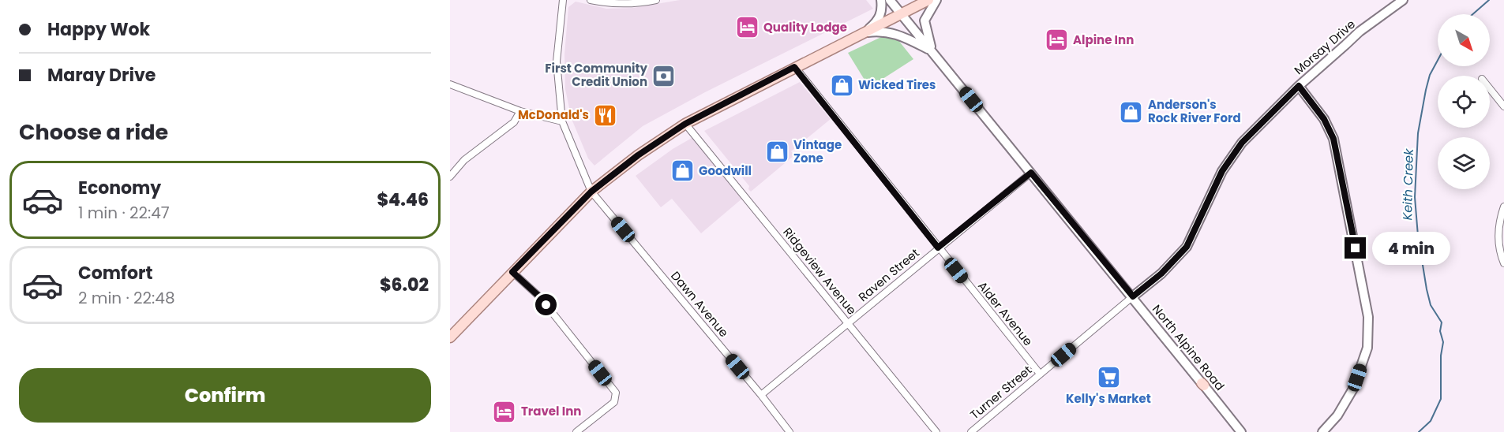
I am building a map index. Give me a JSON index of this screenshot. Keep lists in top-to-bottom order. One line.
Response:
{"streets":{"street":["Morsay Drive","Ridgeview Avenue","Raven Street","Dawn Avenue","Alder Avenue","North Alpine Road","Turner Street"]},"crossings":[["Morsay Drive","North Alpine Road"],["Morsay Drive","Turner Street"],["Ridgeview Avenue","Raven Street"],["Raven Street","Dawn Avenue"],["Raven Street","Alder Avenue"],["Raven Street","North Alpine Road"],["Alder Avenue","Turner Street"],["North Alpine Road","Turner Street"]],"water":["Keith Creek"],"places":{"hotel":["Quality Lodge","Alpine Inn","Travel Inn"],"bank":["First Community Credit Union"],"shop":["Wicked Tires","Anderson's Rock River Ford","Vintage Zone","Goodwill"],"restaurant":["McDonald's"],"supermarket":["Kelly's Market"]},"north":"bottom right","page":{"banner":["Happy Wok","Maray Drive"],"heading":"Choose a ride","list":[{"name":"Economy","note":"1 min · 22:47","value":"$4.46"},{"name":"Comfort","note":"2 min · 22:48","value":"$6.02"}],"bubble":"4 min","buttons":"Confirm"}}
